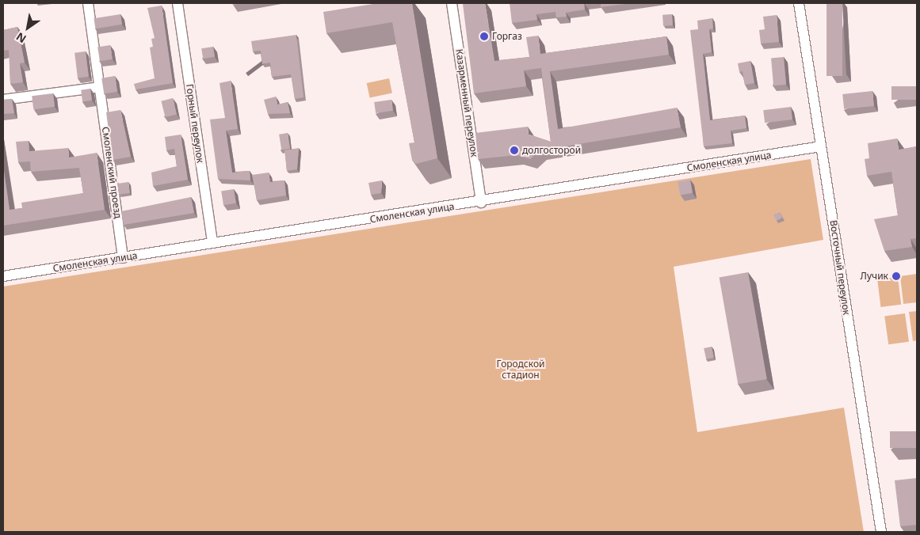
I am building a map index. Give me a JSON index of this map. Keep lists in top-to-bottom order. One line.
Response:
{"streets":{"street":["Казарменный переулок","Горный переулок","Смоленская улица","Смоленский проезд","Восточный переулок"]},"crossings":[["Казарменный переулок","Смоленская улица"],["Горный переулок","Смоленская улица"],["Смоленская улица","Смоленский проезд"],["Смоленская улица","Восточный переулок"]],"parks":["Городской стадион"],"places":["Горгаз","долгосторой","Лучик"],"north":"bottom left"}
